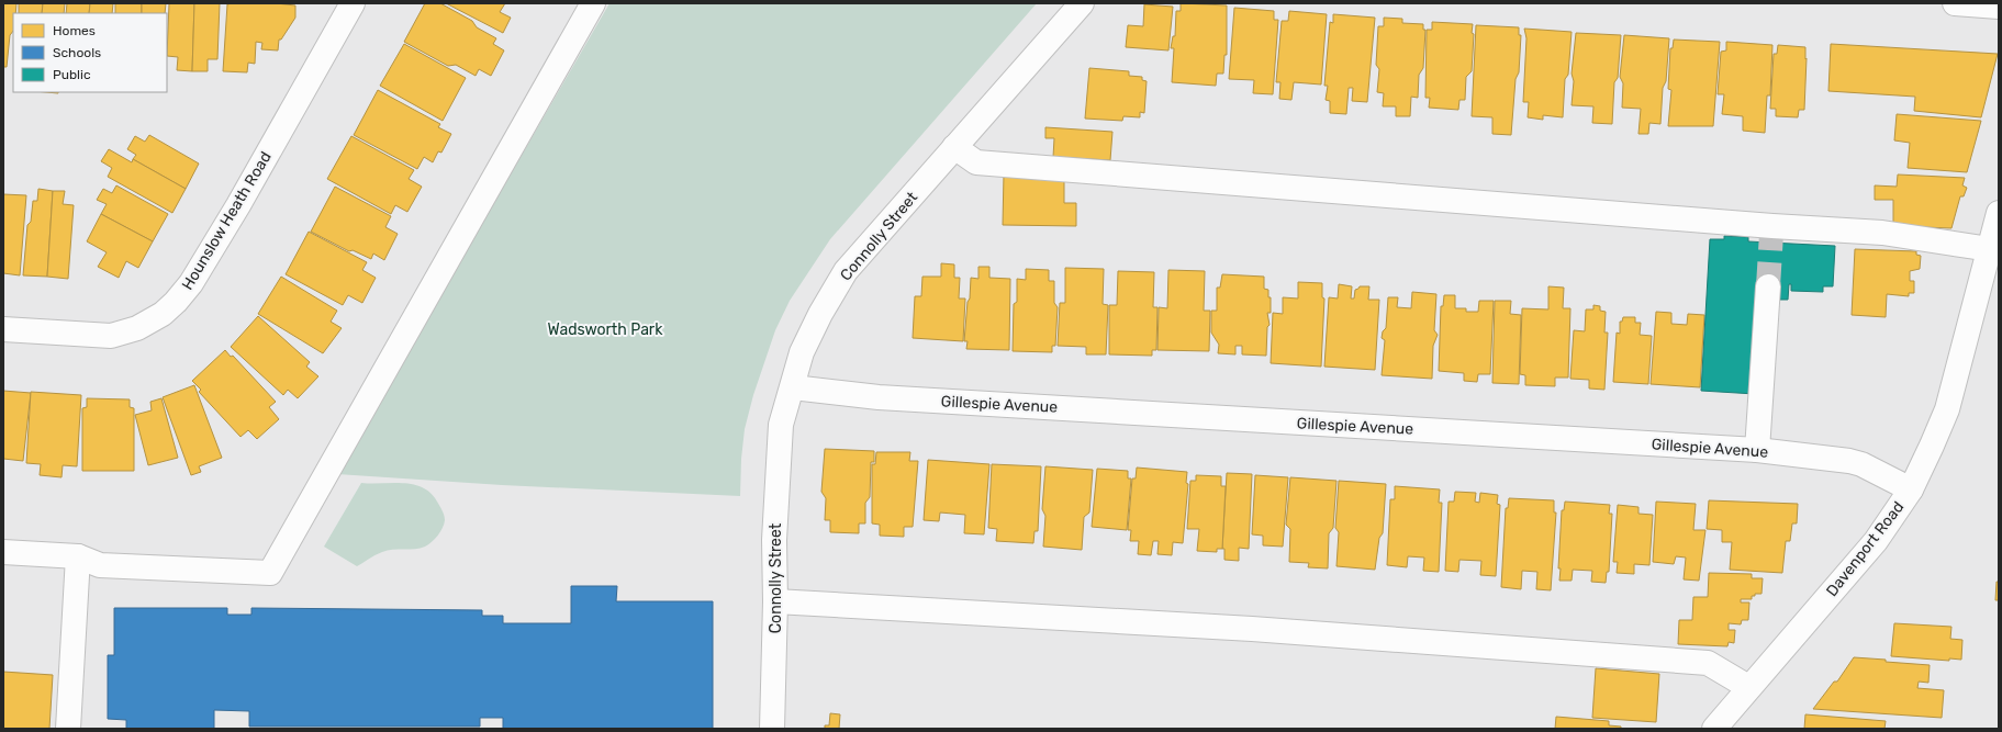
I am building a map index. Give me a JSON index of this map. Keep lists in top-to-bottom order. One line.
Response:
{"streets":{"street":["Hounslow Heath Road","Connolly Street","Gillespie Avenue","Davenport Road"]},"crossings":[["Connolly Street","Gillespie Avenue"],["Gillespie Avenue","Davenport Road"]],"parks":["Wadsworth Park"],"legend":["Homes","Schools","Public"]}
